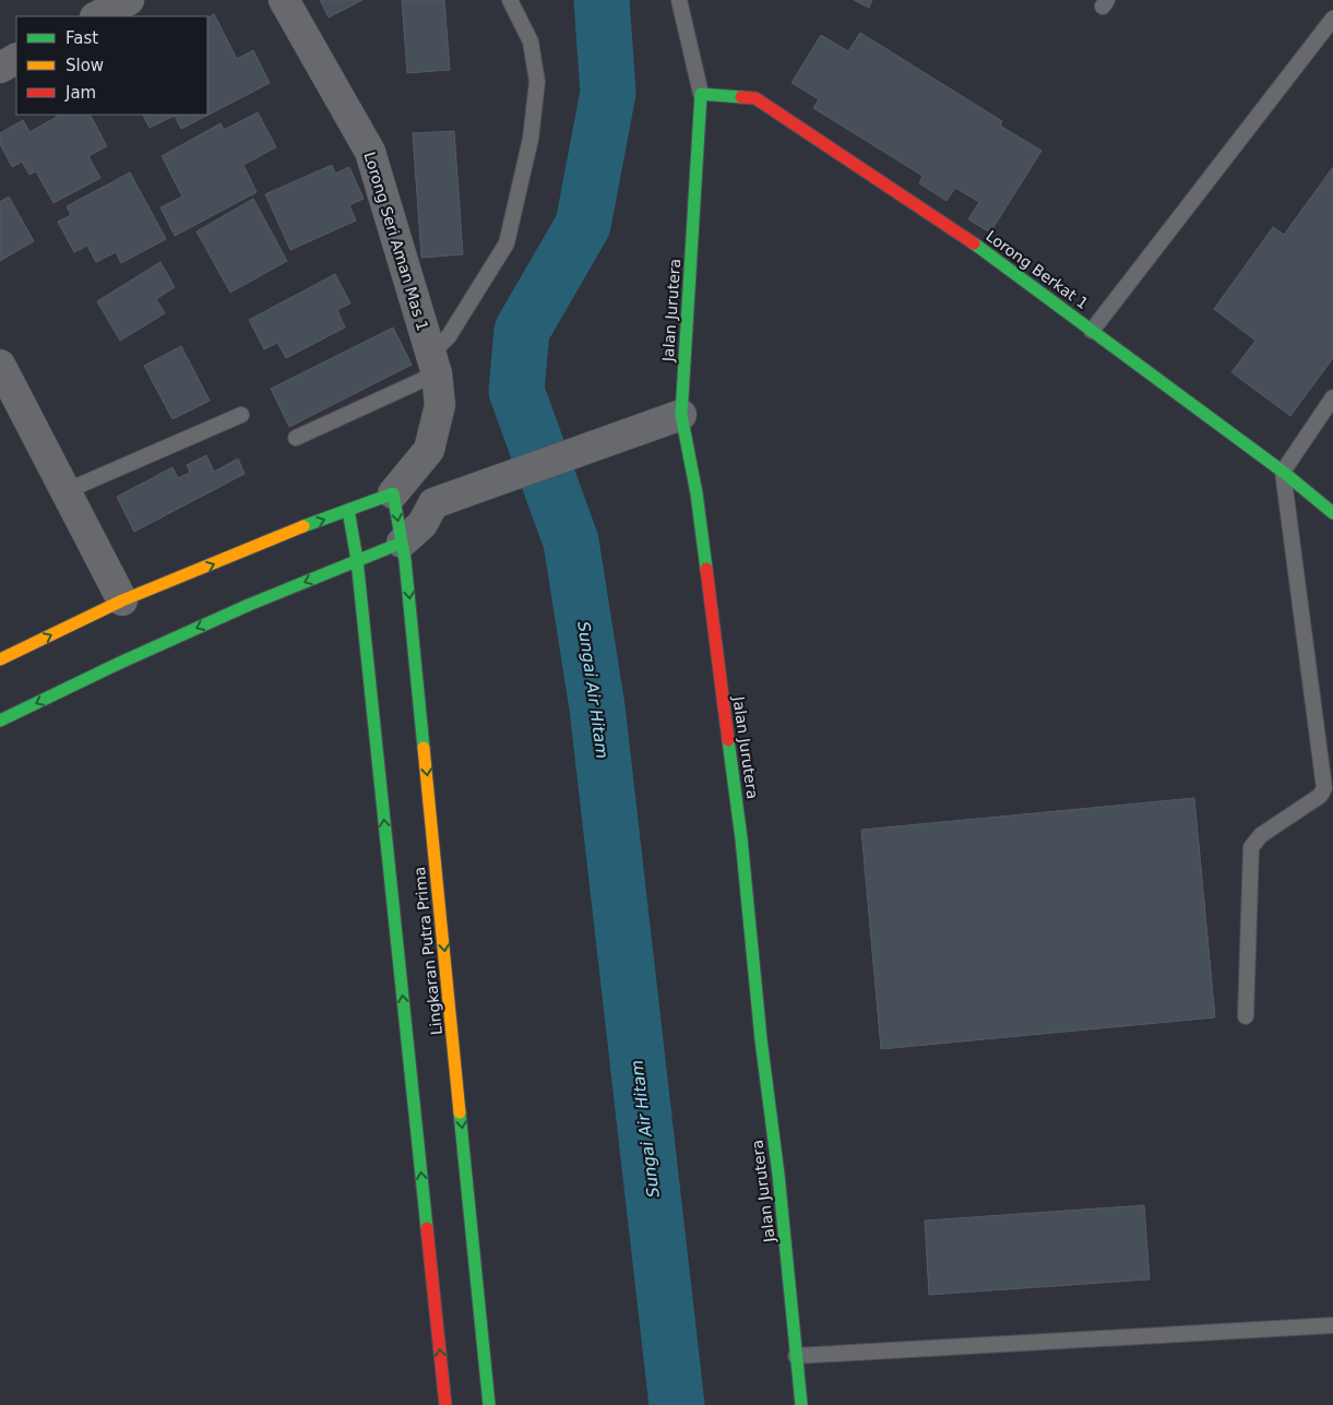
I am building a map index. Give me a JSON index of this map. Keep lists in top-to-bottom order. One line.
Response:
{"streets":{"main road":["Lorong Berkat 1","Jalan Jurutera","Lingkaran Putra Prima"],"street":["Lorong Seri Aman Mas 1"]},"crossings":[["Lorong Seri Aman Mas 1","Lingkaran Putra Prima"],["Lorong Berkat 1","Jalan Jurutera"]],"water":["Sungai Air Hitam"],"legend":["Fast","Slow","Jam"]}
